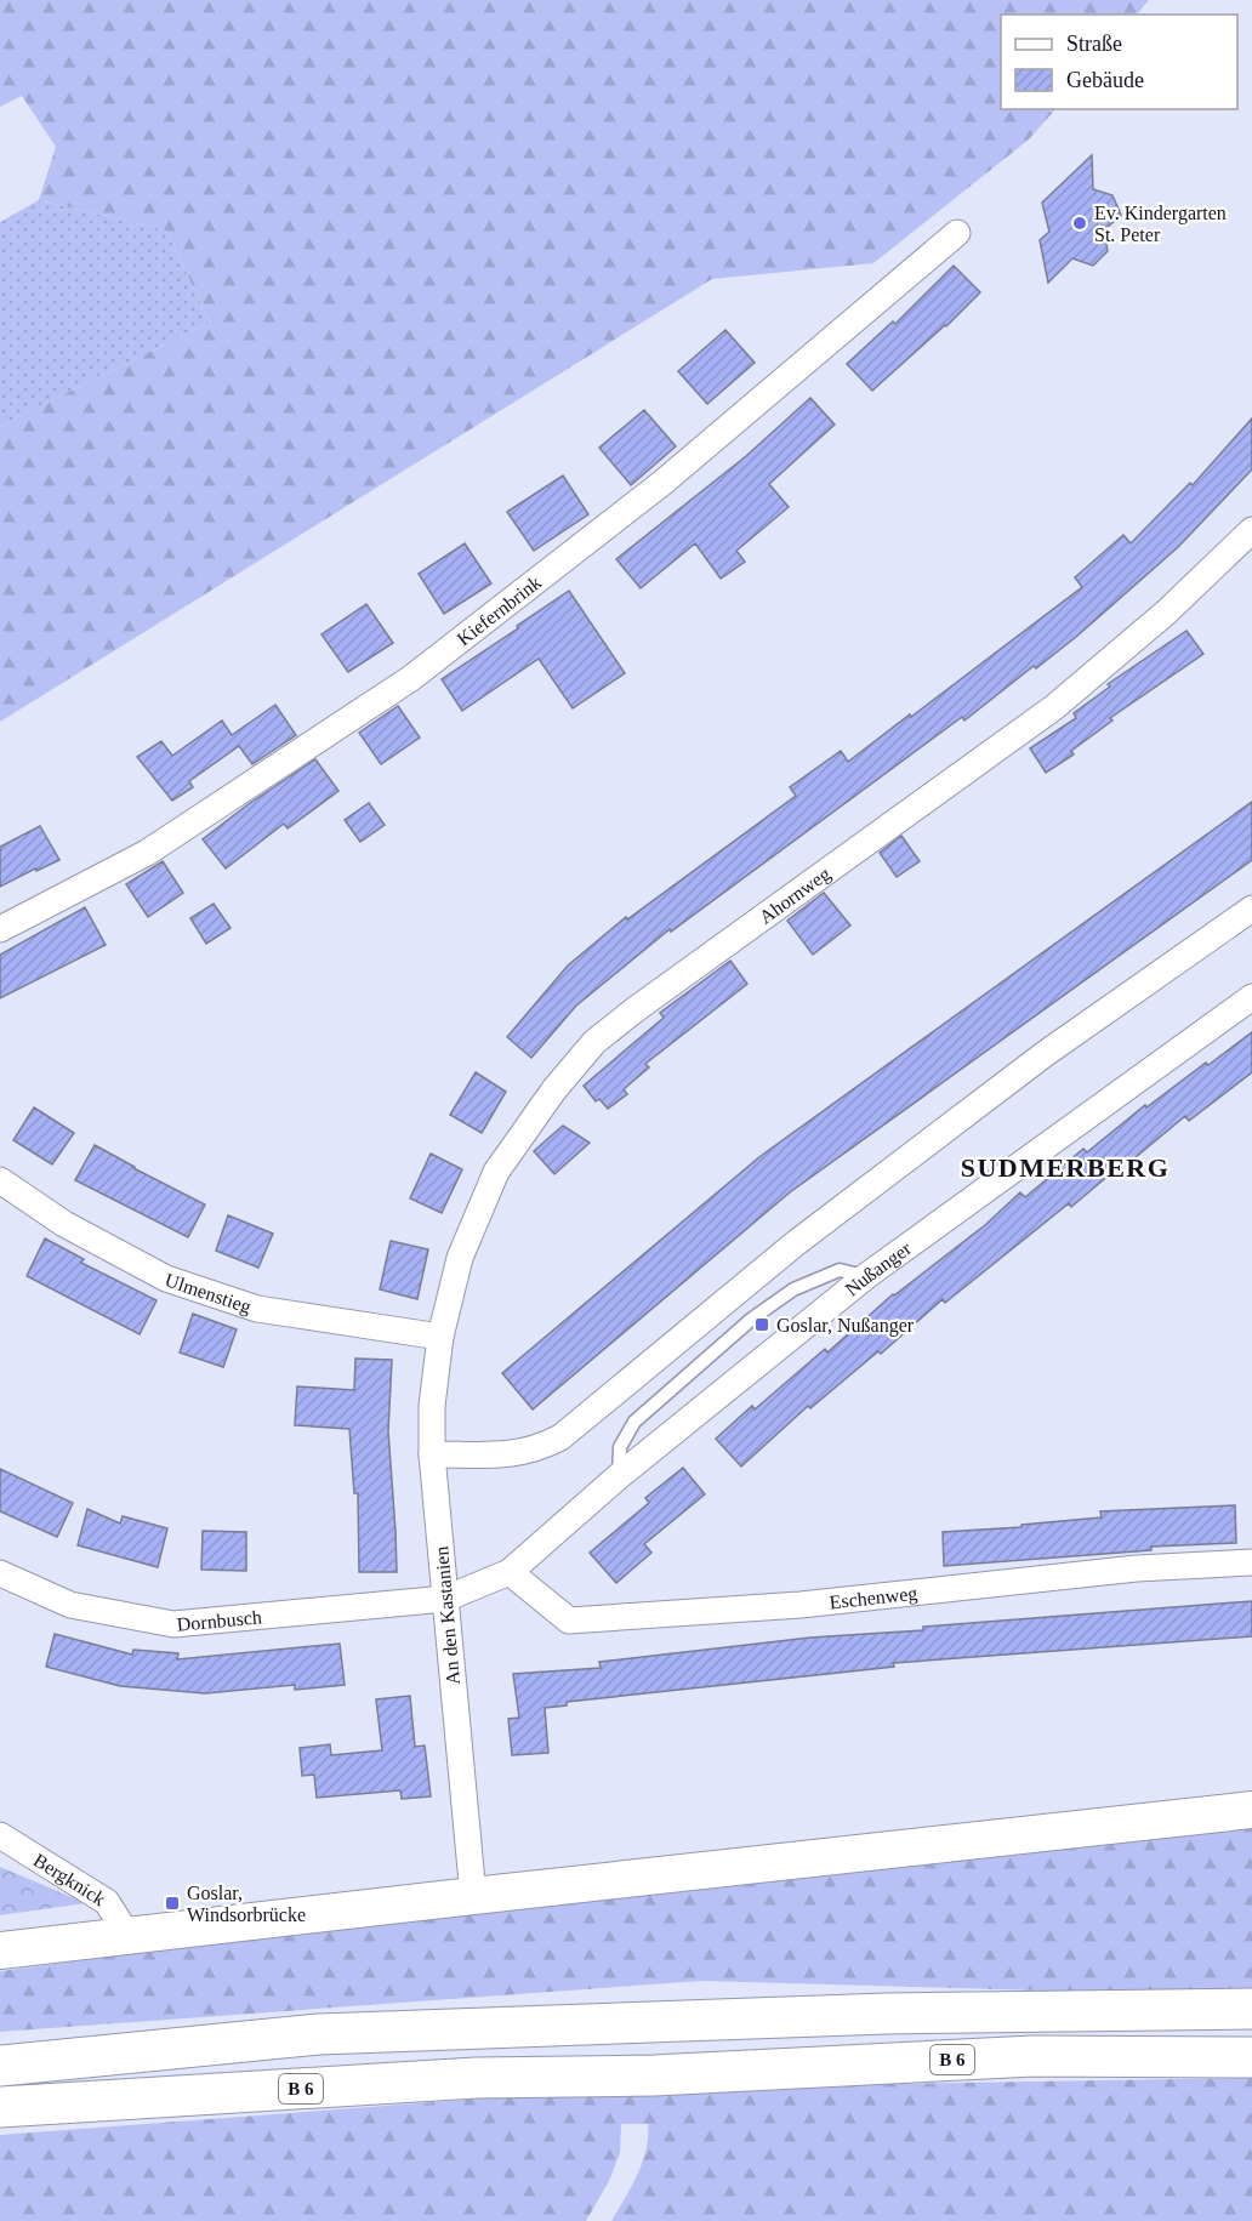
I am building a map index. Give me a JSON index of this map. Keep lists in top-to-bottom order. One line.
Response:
{"streets":{"highway":["B 6"],"street":["Kiefernbrink","Ahornweg","Nußanger","Ulmenstieg","Eschenweg","An den Kastanien","Dornbusch","Bergknick"]},"crossings":[["Ahornweg","Ulmenstieg"],["Ahornweg","An den Kastanien"],["Nußanger","Eschenweg"],["Nußanger","An den Kastanien"],["Nußanger","Dornbusch"],["Ulmenstieg","An den Kastanien"],["An den Kastanien","Dornbusch"]],"districts":["SUDMERBERG"],"places":{"other":["Ev. Kindergarten St. Peter"],"transit":["Goslar, Nußanger","Goslar, Windsorbrücke"]},"legend":["Straße","Gebäude"]}
